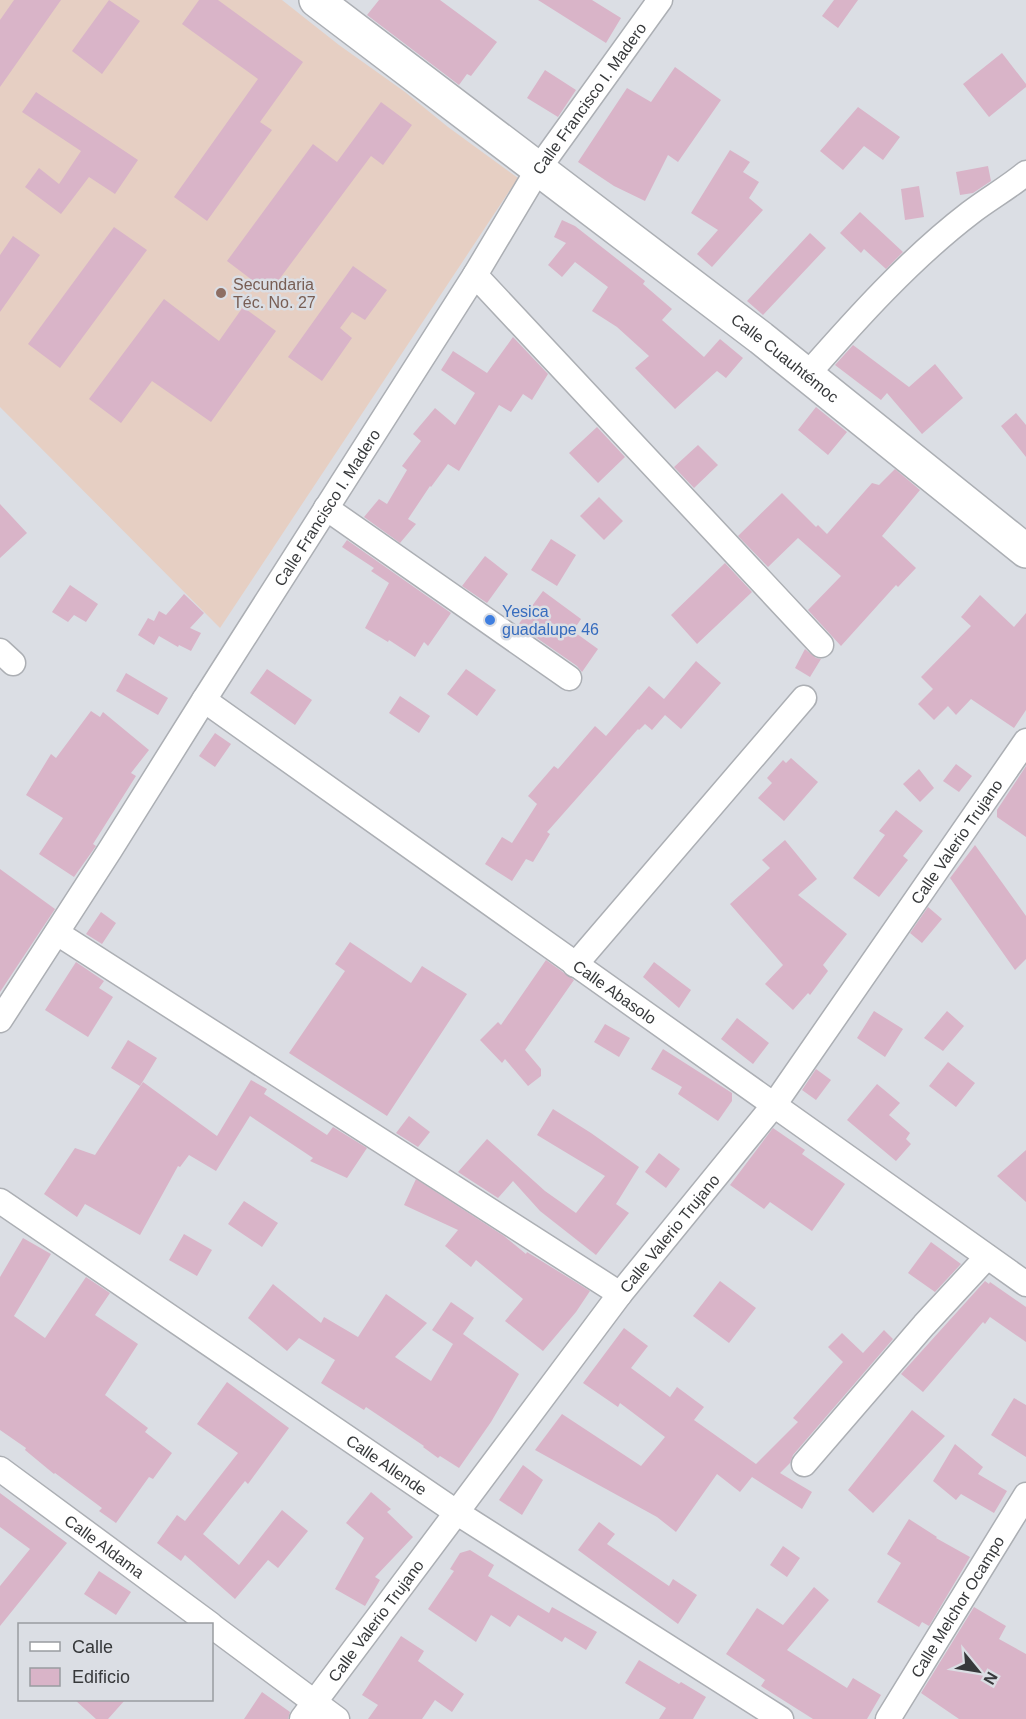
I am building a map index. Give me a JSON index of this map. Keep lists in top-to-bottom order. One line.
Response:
{"streets":{"street":["Calle Francisco I. Madero","Calle Cuauhtémoc","Calle Valerio Trujano","Calle Abasolo","Calle Allende","Calle Aldama","Calle Melchor Ocampo"]},"crossings":[["Calle Francisco I. Madero","Calle Cuauhtémoc"],["Calle Francisco I. Madero","Calle Abasolo"],["Calle Valerio Trujano","Calle Abasolo"],["Calle Valerio Trujano","Calle Allende"],["Calle Valerio Trujano","Calle Aldama"]],"places":["Secundaria Téc. No. 27","Yesica guadalupe 46"],"legend":["Calle","Edificio"],"north":"bottom right"}
